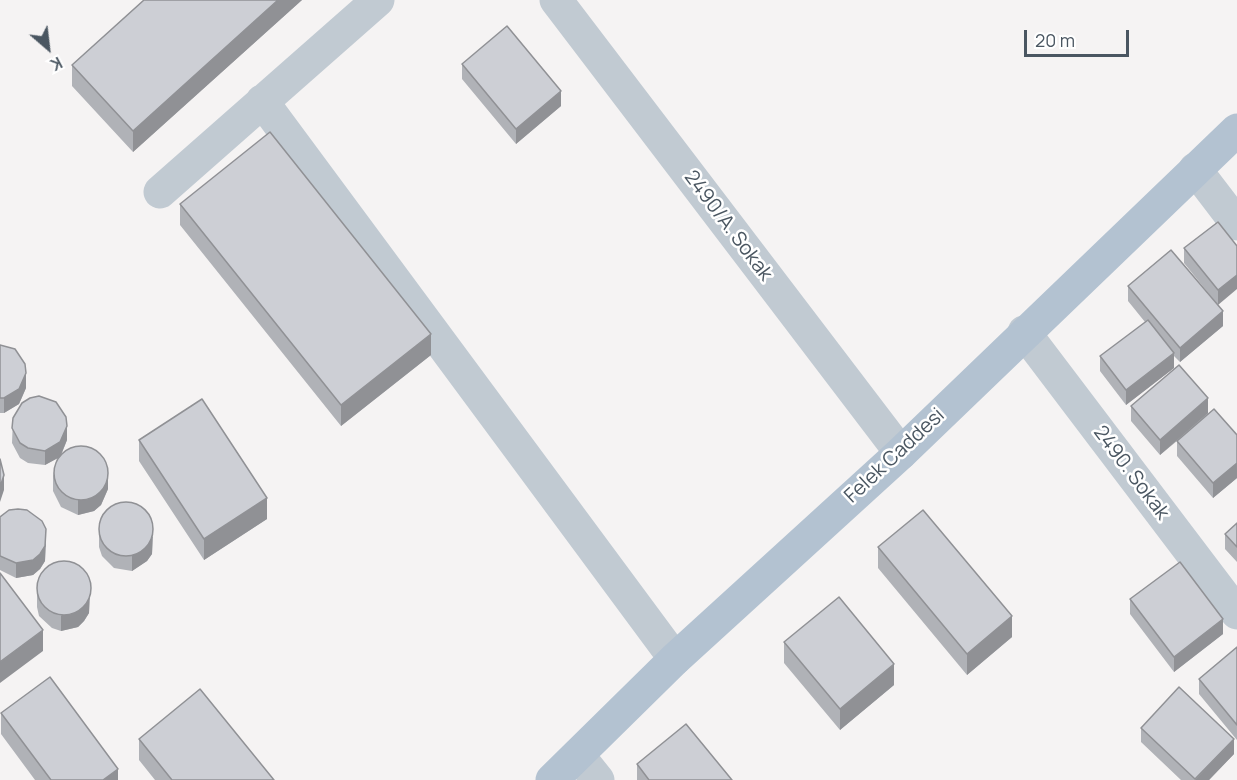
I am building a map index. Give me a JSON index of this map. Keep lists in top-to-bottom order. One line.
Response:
{"streets":{"main road":["Felek Caddesi"],"street":["2490/A. Sokak","2490. Sokak"]},"crossings":[["2490/A. Sokak","Felek Caddesi"],["Felek Caddesi","2490. Sokak"]],"scale_bar":"20 m","north":"bottom right"}
